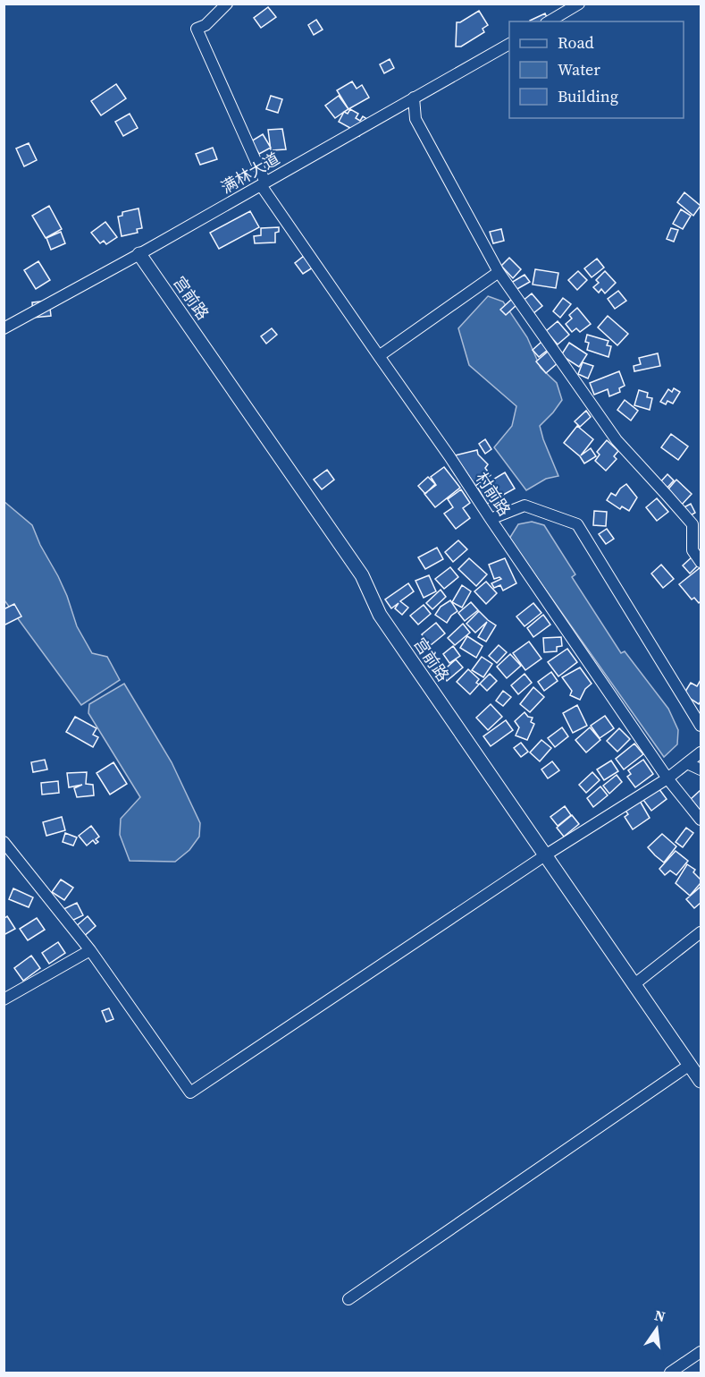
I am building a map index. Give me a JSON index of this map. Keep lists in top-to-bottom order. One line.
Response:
{"streets":{"street":["满林大道","宫前路","村前路"]},"crossings":[["满林大道","宫前路"],["满林大道","村前路"]],"legend":["Road","Water","Building"],"north":"top"}
